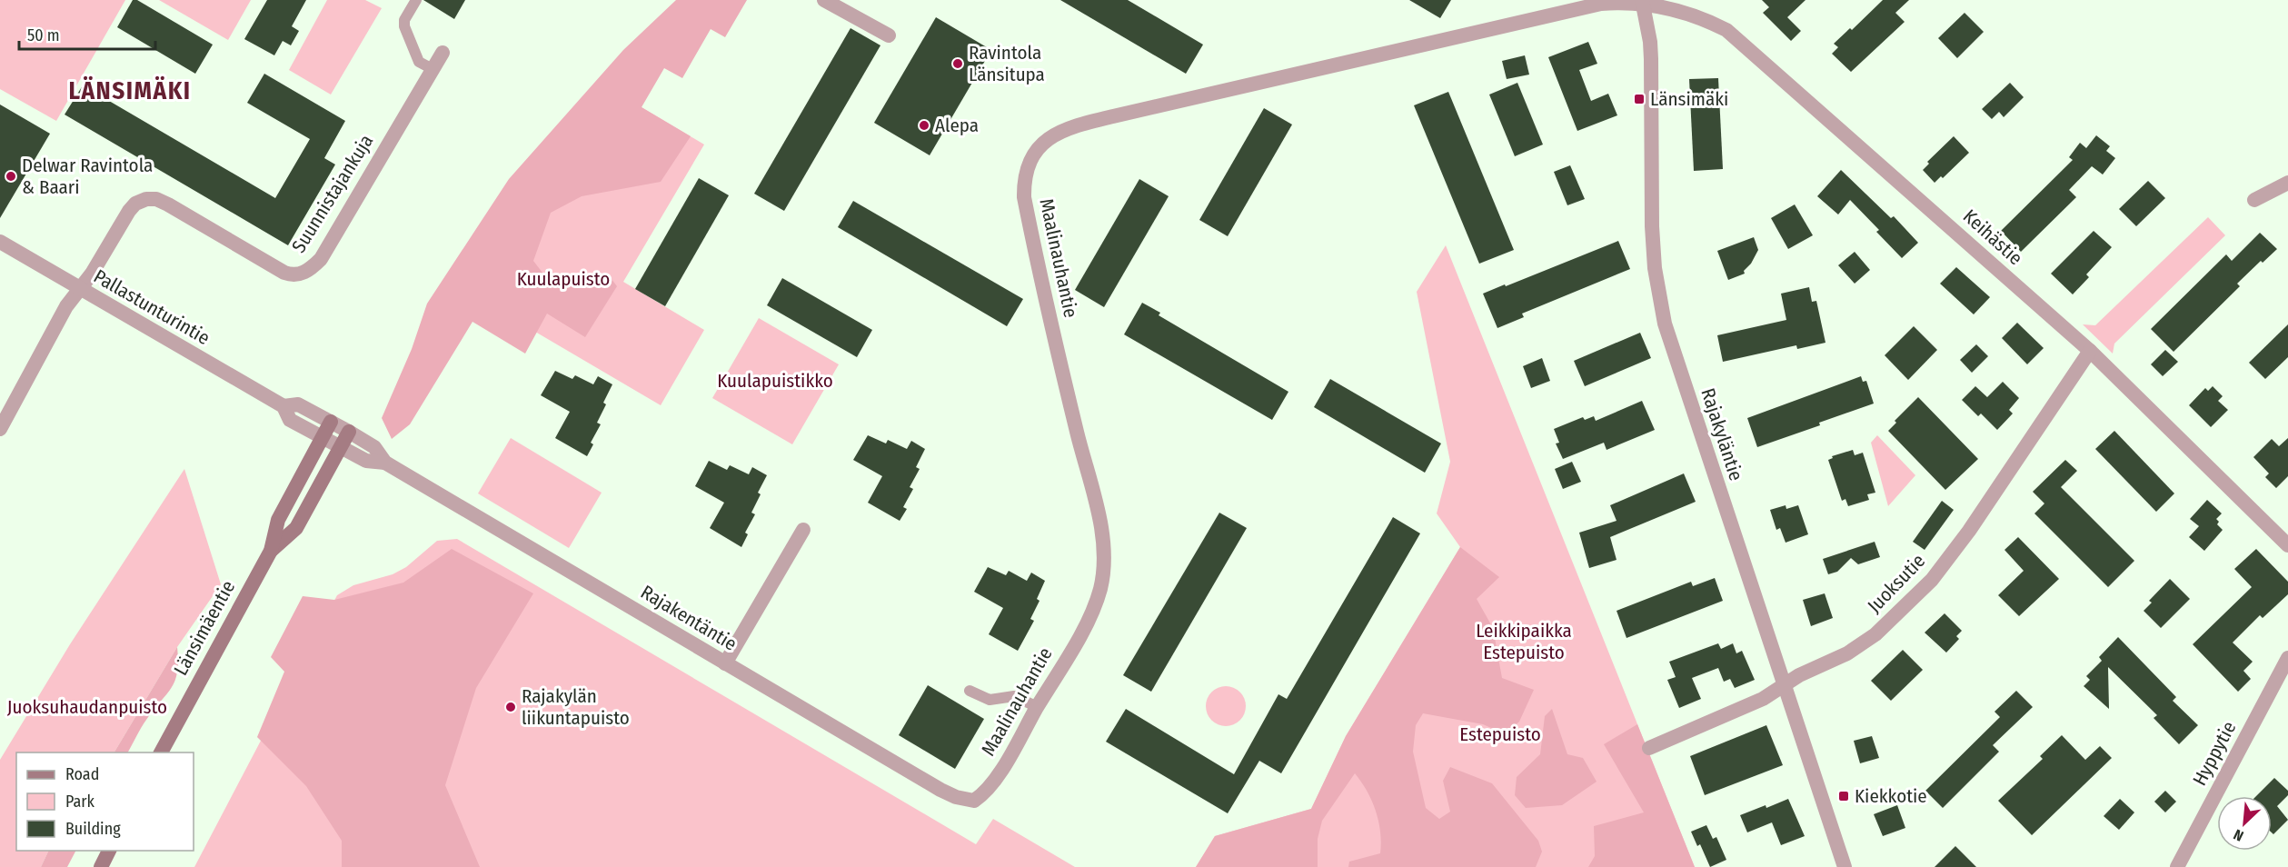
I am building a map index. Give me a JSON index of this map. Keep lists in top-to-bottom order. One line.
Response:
{"streets":{"main road":["Länsimäentie"],"street":["Suunnistajankuja","Keihästie","Maalinauhantie","Pallastunturintie","Rajakyläntie","Juoksutie","Rajakentäntie","Hyppytie"]},"crossings":[["Suunnistajankuja","Pallastunturintie"],["Keihästie","Maalinauhantie"],["Keihästie","Rajakyläntie"],["Keihästie","Juoksutie"],["Maalinauhantie","Rajakyläntie"],["Maalinauhantie","Rajakentäntie"],["Pallastunturintie","Rajakentäntie"],["Pallastunturintie","Länsimäentie"],["Rajakyläntie","Juoksutie"],["Rajakentäntie","Länsimäentie"]],"districts":["LÄNSIMÄKI"],"parks":["Kuulapuisto","Kuulapuistikko","Leikkipaikka Estepuisto","Juoksuhaudanpuisto","Estepuisto"],"places":{"other":["Ravintola Länsitupa","Alepa","Delwar Ravintola & Baari","Rajakylän liikuntapuisto"],"transit":["Länsimäki","Kiekkotie"]},"legend":["Road","Park","Building"],"scale_bar":"50 m","north":"bottom left"}
